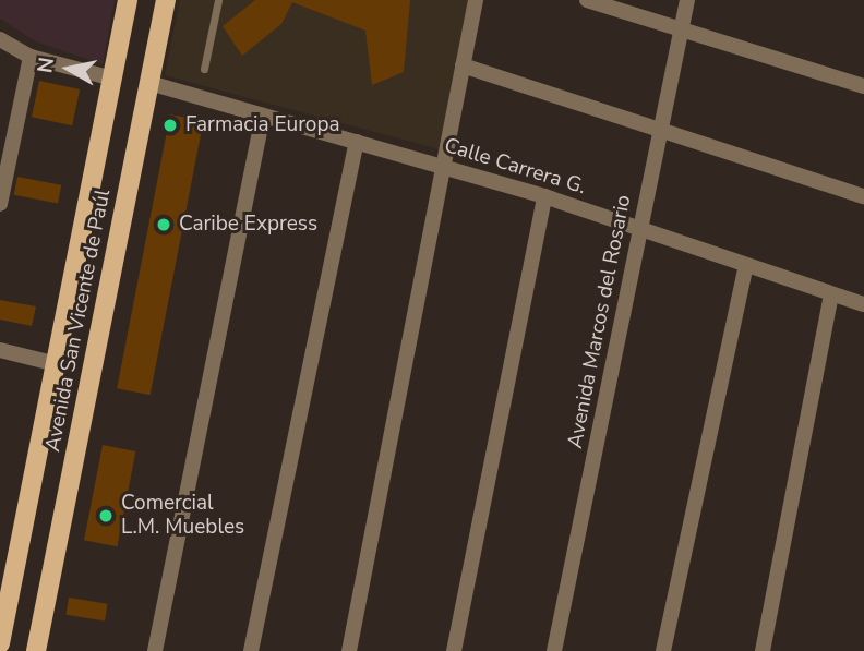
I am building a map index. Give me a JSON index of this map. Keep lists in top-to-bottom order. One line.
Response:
{"streets":{"main road":["Avenida San Vicente de Paúl"],"street":["Calle Carrera G.","Avenida Marcos del Rosario"]},"crossings":[["Calle Carrera G.","Avenida San Vicente de Paúl"],["Calle Carrera G.","Avenida Marcos del Rosario"]],"places":["Farmacia Europa","Caribe Express","Comercial L.M. Muebles"],"north":"left"}
